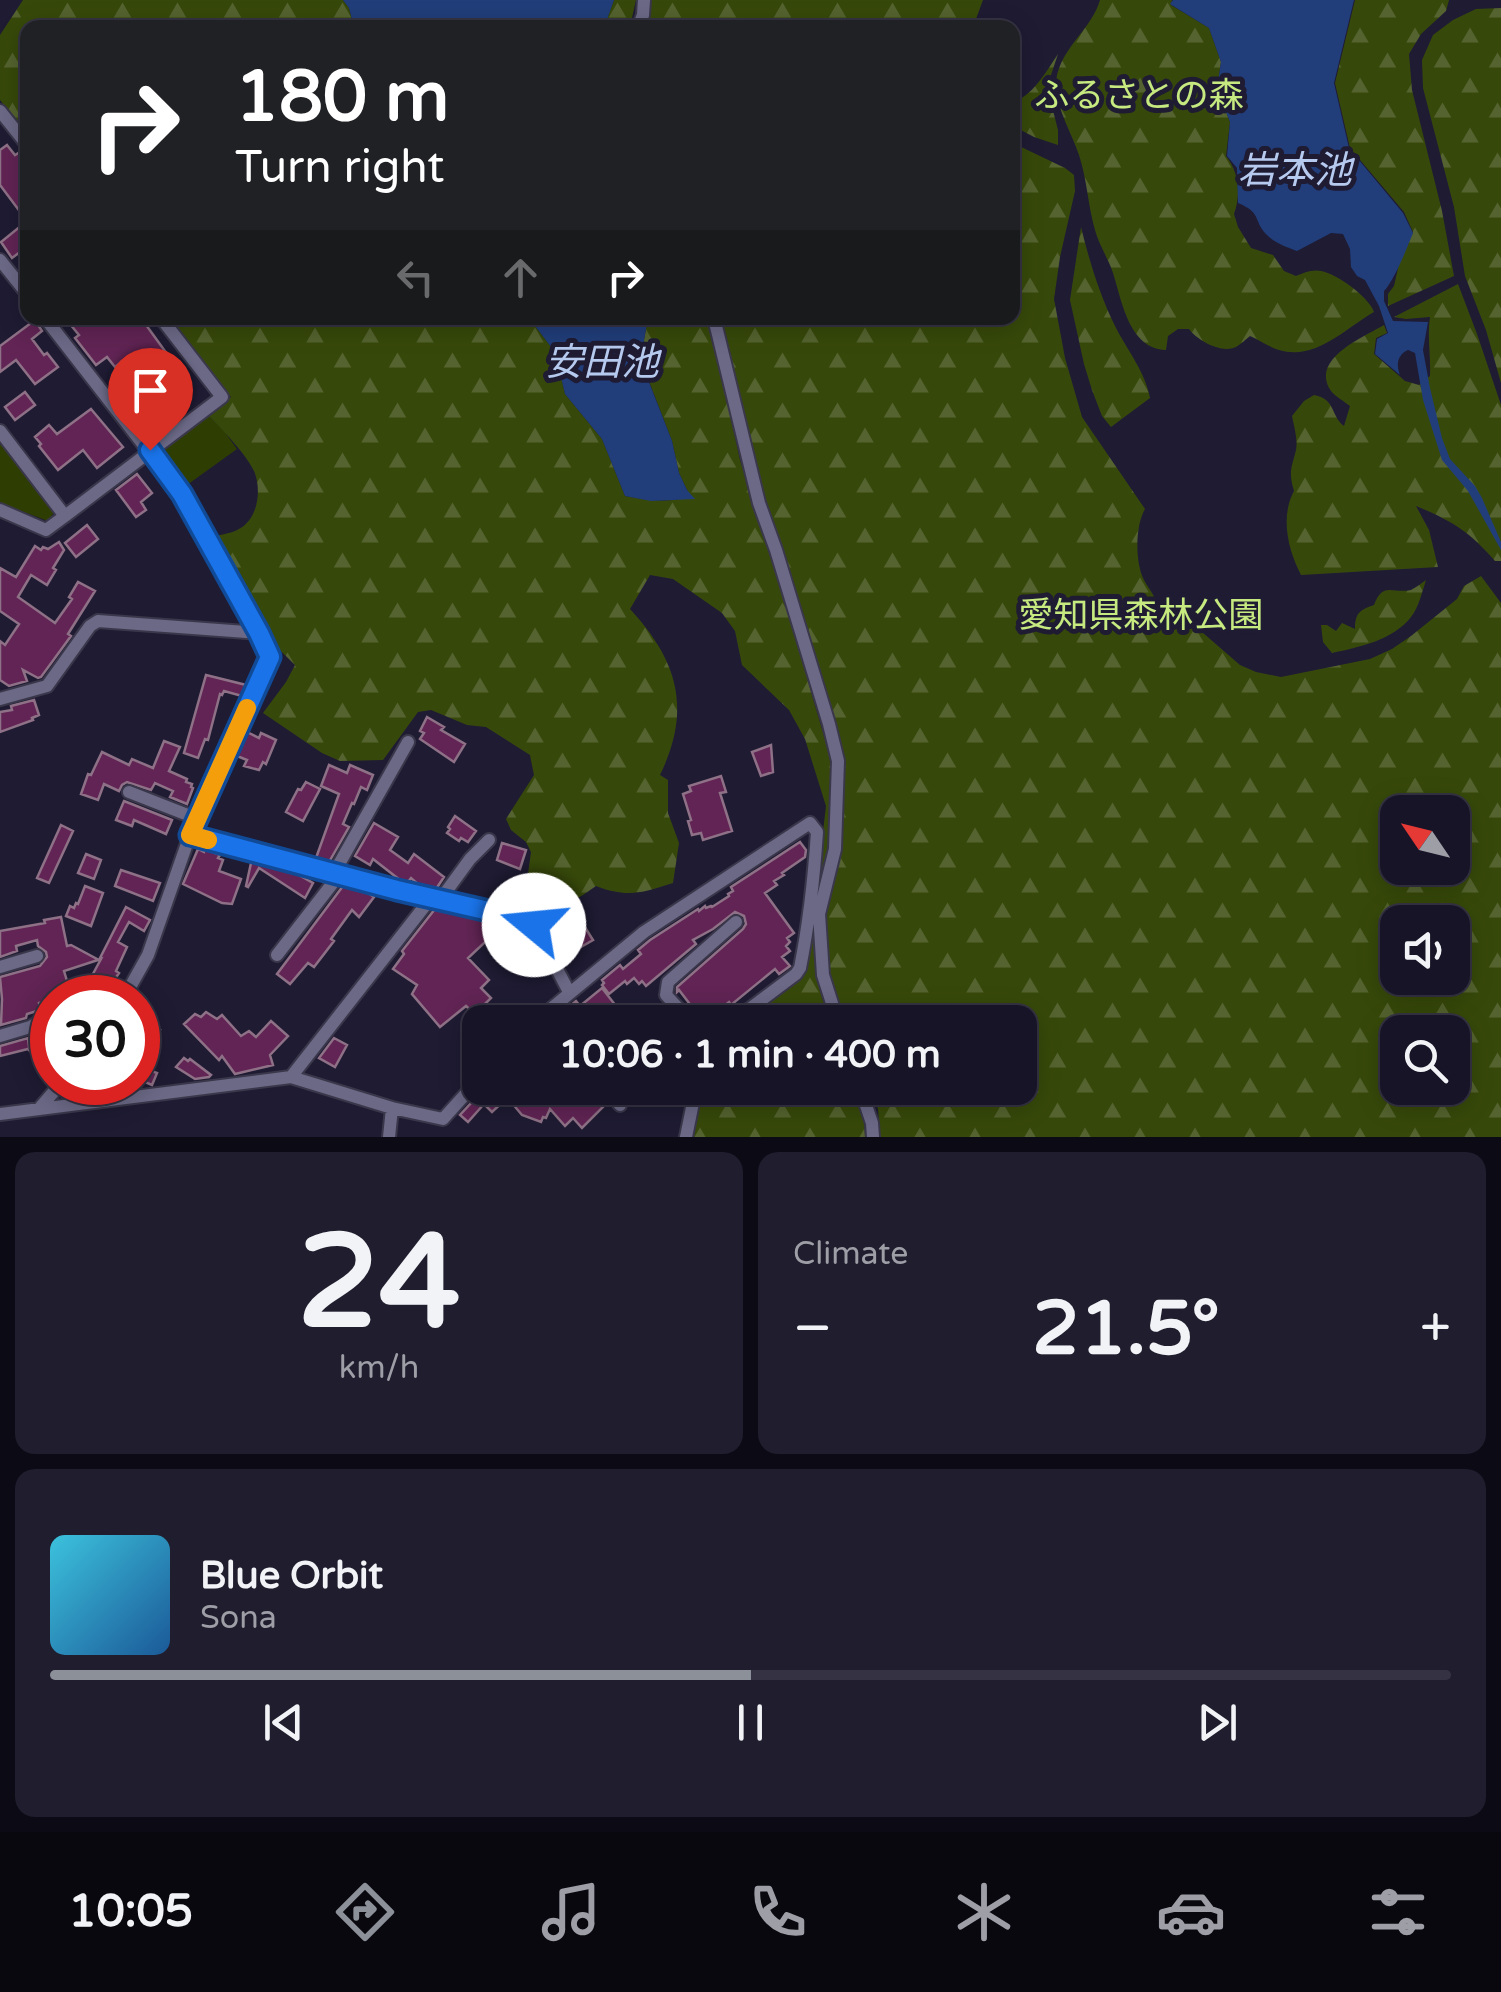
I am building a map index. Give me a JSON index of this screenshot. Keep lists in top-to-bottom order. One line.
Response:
{"water":["岩本池","安田池"],"parks":["ふるさとの森","愛知県森林公園"],"north":"top left","page":{"turn":["180 m","Turn right"],"limit":"30","trip":"10:06 · 1 min · 400 m","tile":[["24","km/h"],"Climate"],"heat":["−","21.5°","+"],"song":["Blue Orbit","Sona"],"tabs":"10:05"}}
